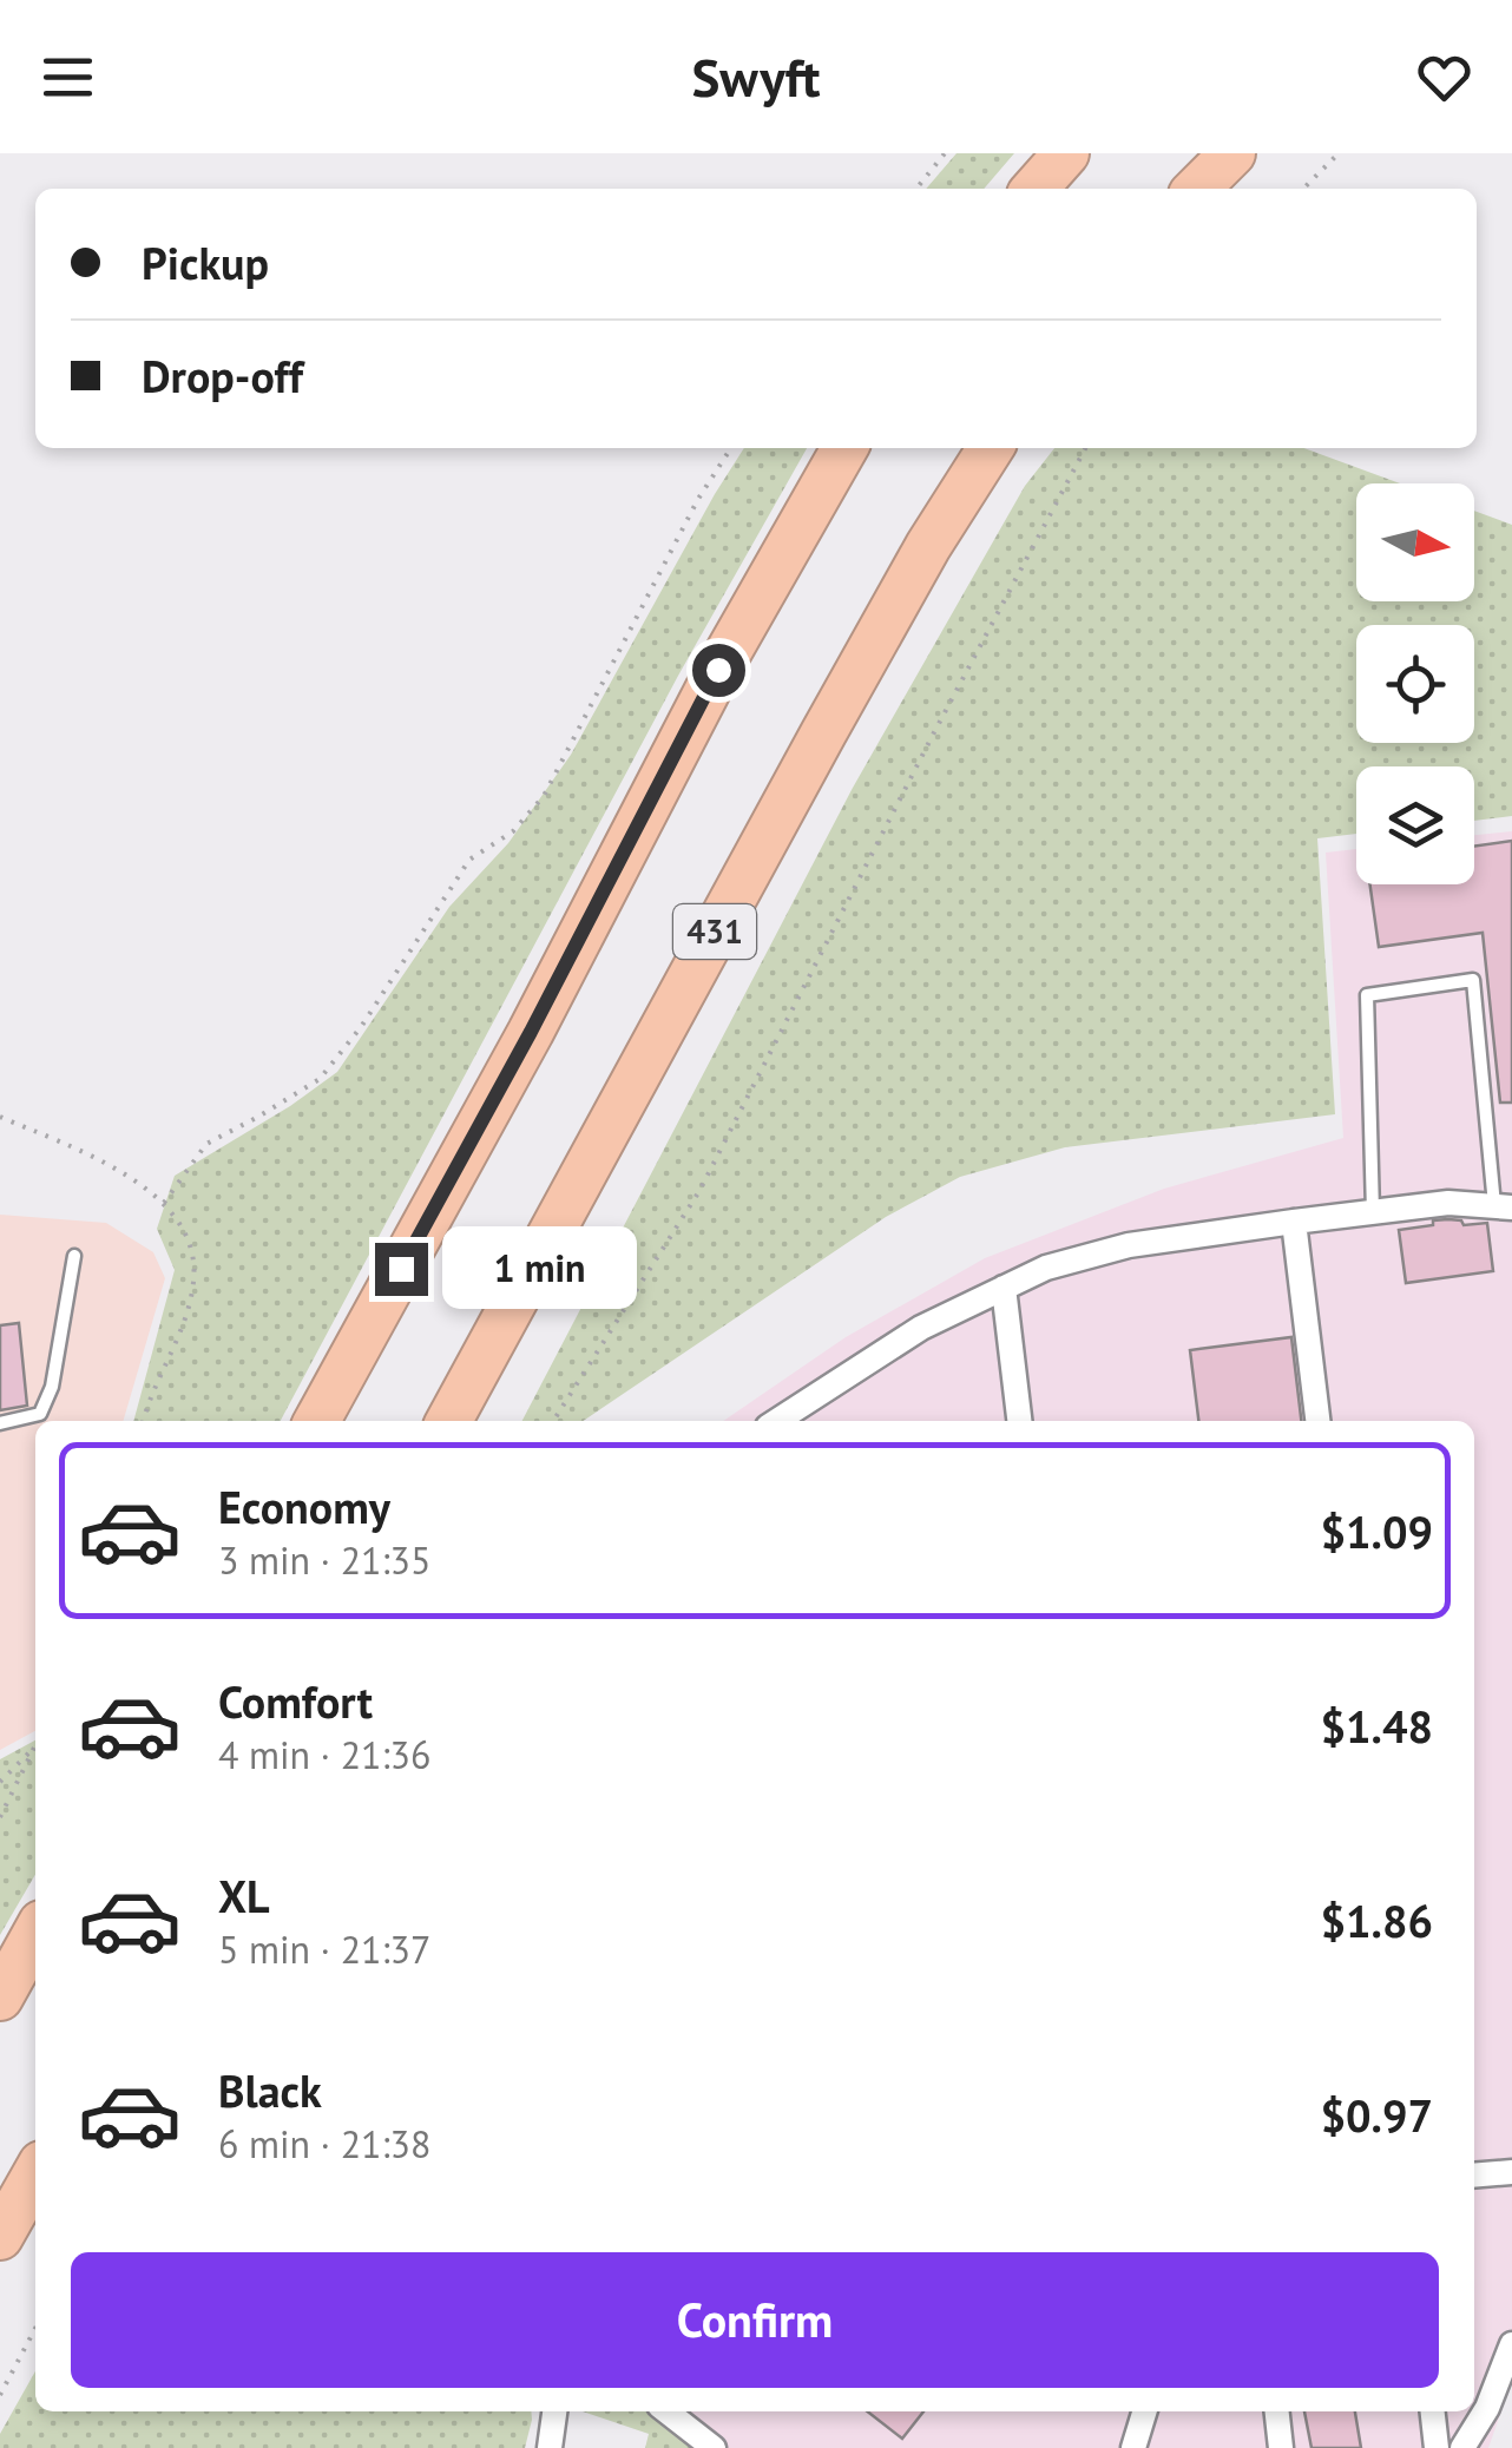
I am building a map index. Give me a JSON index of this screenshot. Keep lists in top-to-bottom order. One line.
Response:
{"streets":{"highway":["431"]},"north":"right","page":{"header":"Swyft","banner":["Pickup","Drop-off"],"bubble":"1 min","list":[{"name":"Economy","note":"3 min · 21:35","value":"$1.09"},{"name":"Comfort","note":"4 min · 21:36","value":"$1.48"},{"name":"XL","note":"5 min · 21:37","value":"$1.86"},{"name":"Black","note":"6 min · 21:38","value":"$0.97"}],"buttons":"Confirm"}}
